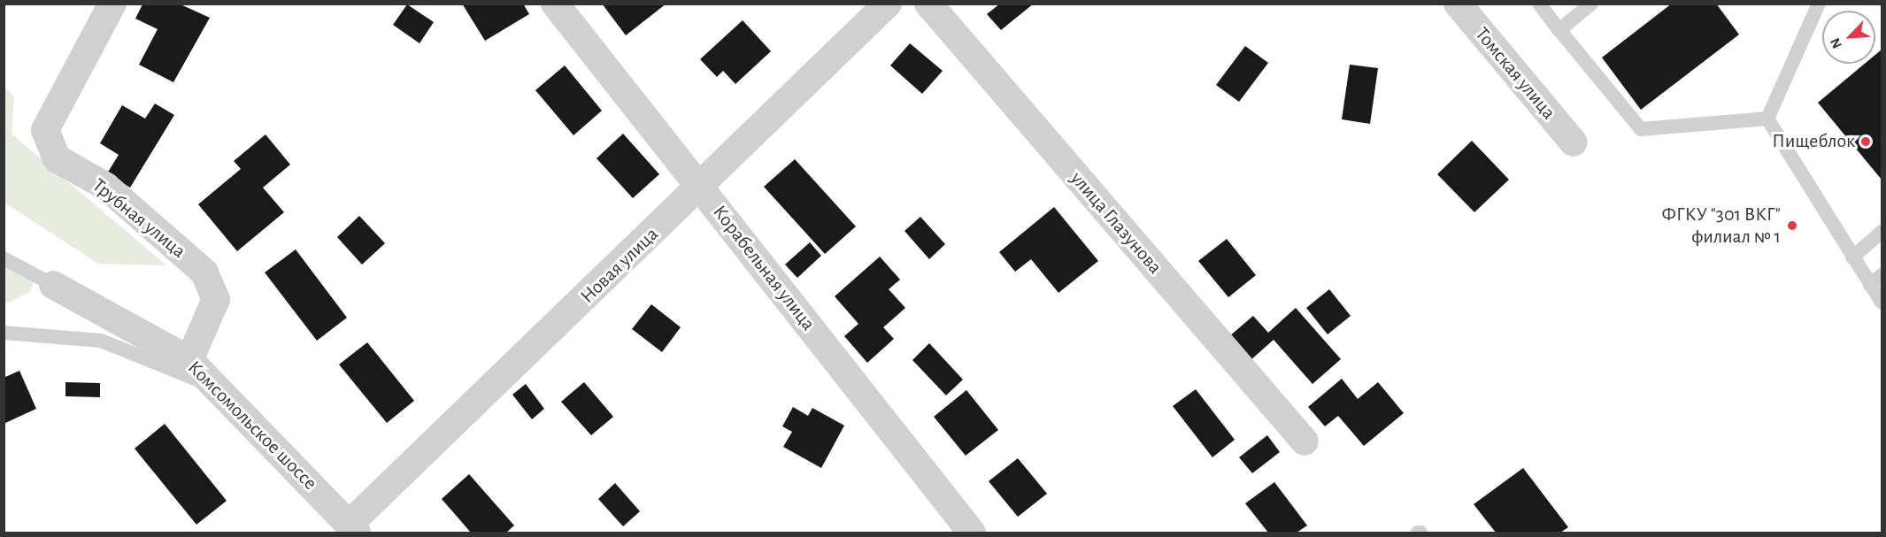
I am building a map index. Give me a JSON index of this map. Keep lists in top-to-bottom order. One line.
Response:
{"streets":{"street":["Томская улица","Трубная улица","улица Глазунова","Новая улица","Корабельная улица","Комсомольское шоссе"]},"crossings":[["Трубная улица","Комсомольское шоссе"],["Новая улица","Корабельная улица"],["Новая улица","Комсомольское шоссе"]],"places":["Пищеблок","ФГКУ \"301 ВКГ\" филиал № 1"],"north":"bottom left"}
